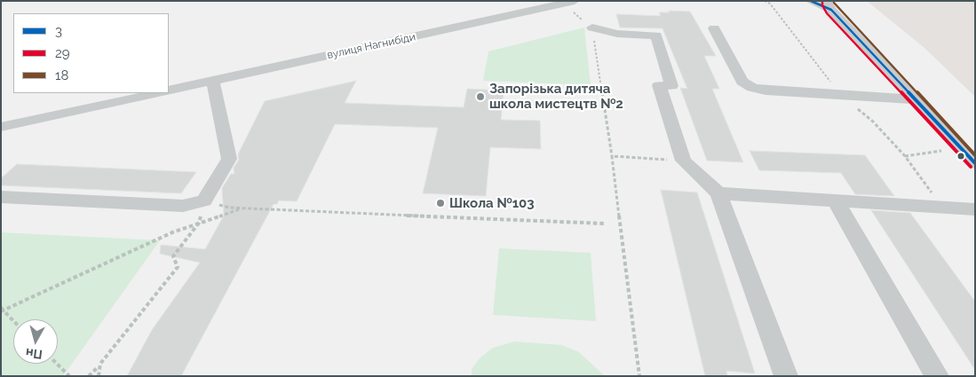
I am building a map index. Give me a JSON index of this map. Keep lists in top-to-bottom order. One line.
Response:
{"streets":{"street":["вулиця Нагнибіди"]},"places":["Запорізька дитяча школа мистецтв №2","Школа №103"],"lines":["transit line 3","transit line 29","transit line 18"],"legend":["3","29","18"],"north":"bottom"}
